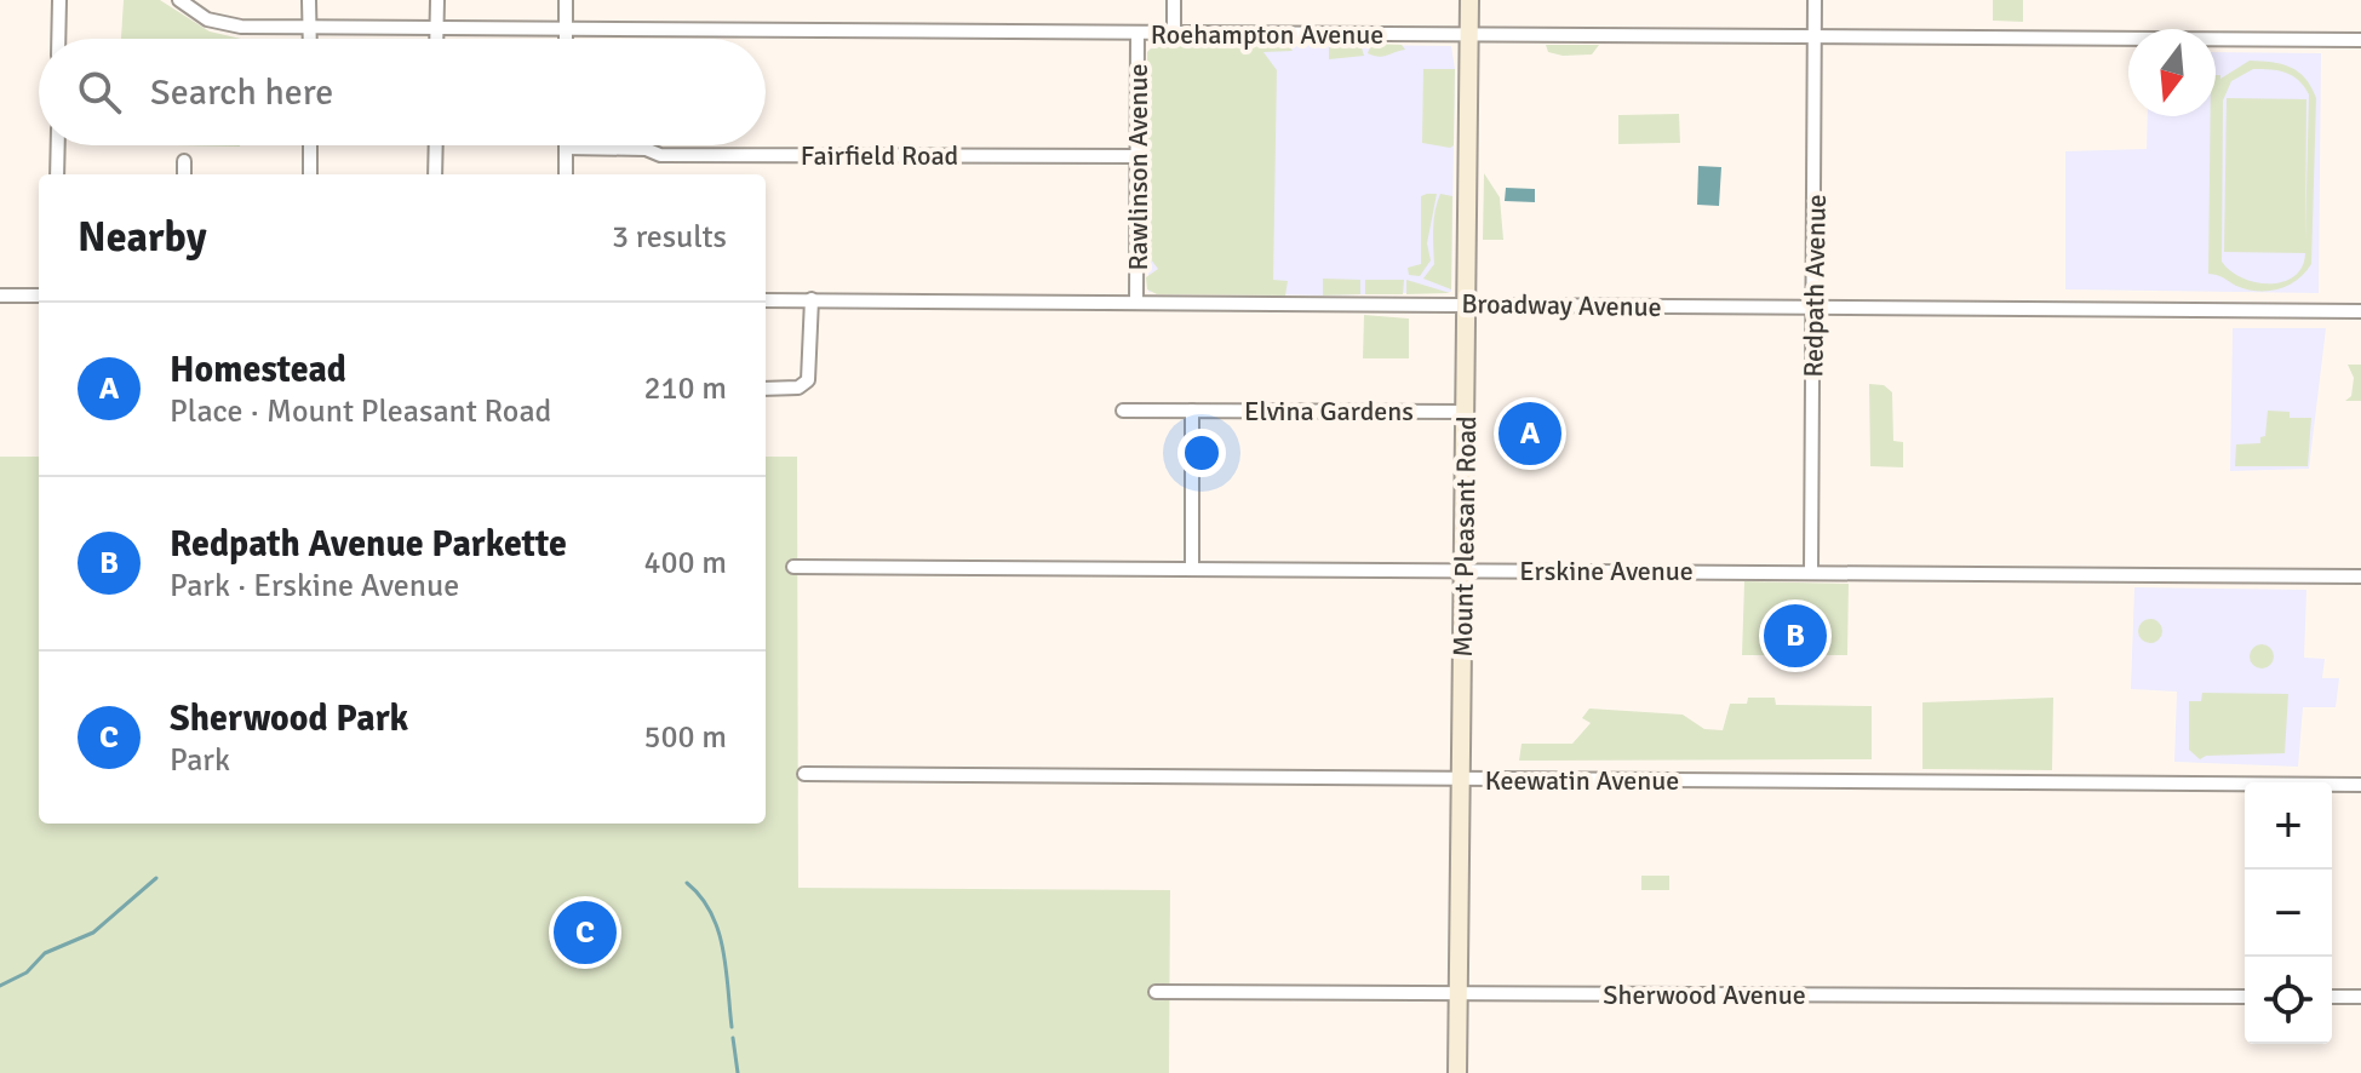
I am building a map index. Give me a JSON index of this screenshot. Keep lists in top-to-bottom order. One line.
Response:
{"streets":{"main road":["Mount Pleasant Road"],"street":["Roehampton Avenue","Fairfield Road","Rawlinson Avenue","Redpath Avenue","Broadway Avenue","Elvina Gardens","Erskine Avenue","Keewatin Avenue","Sherwood Avenue"]},"crossings":[["Roehampton Avenue","Rawlinson Avenue"],["Roehampton Avenue","Redpath Avenue"],["Roehampton Avenue","Mount Pleasant Road"],["Fairfield Road","Rawlinson Avenue"],["Rawlinson Avenue","Broadway Avenue"],["Redpath Avenue","Broadway Avenue"],["Redpath Avenue","Erskine Avenue"],["Broadway Avenue","Mount Pleasant Road"],["Elvina Gardens","Mount Pleasant Road"],["Mount Pleasant Road","Erskine Avenue"],["Mount Pleasant Road","Keewatin Avenue"],["Mount Pleasant Road","Sherwood Avenue"]],"north":"bottom","page":{"search":"Search here","heading":["Nearby","3 results"],"list":[{"mark":"A","name":"Homestead","note":"Place · Mount Pleasant Road","value":"210 m"},{"mark":"B","name":"Redpath Avenue Parkette","note":"Park · Erskine Avenue","value":"400 m"},{"mark":"C","name":"Sherwood Park","note":"Park","value":"500 m"}],"pins":["A","B","C"],"map_buttons":["+","−"]}}
